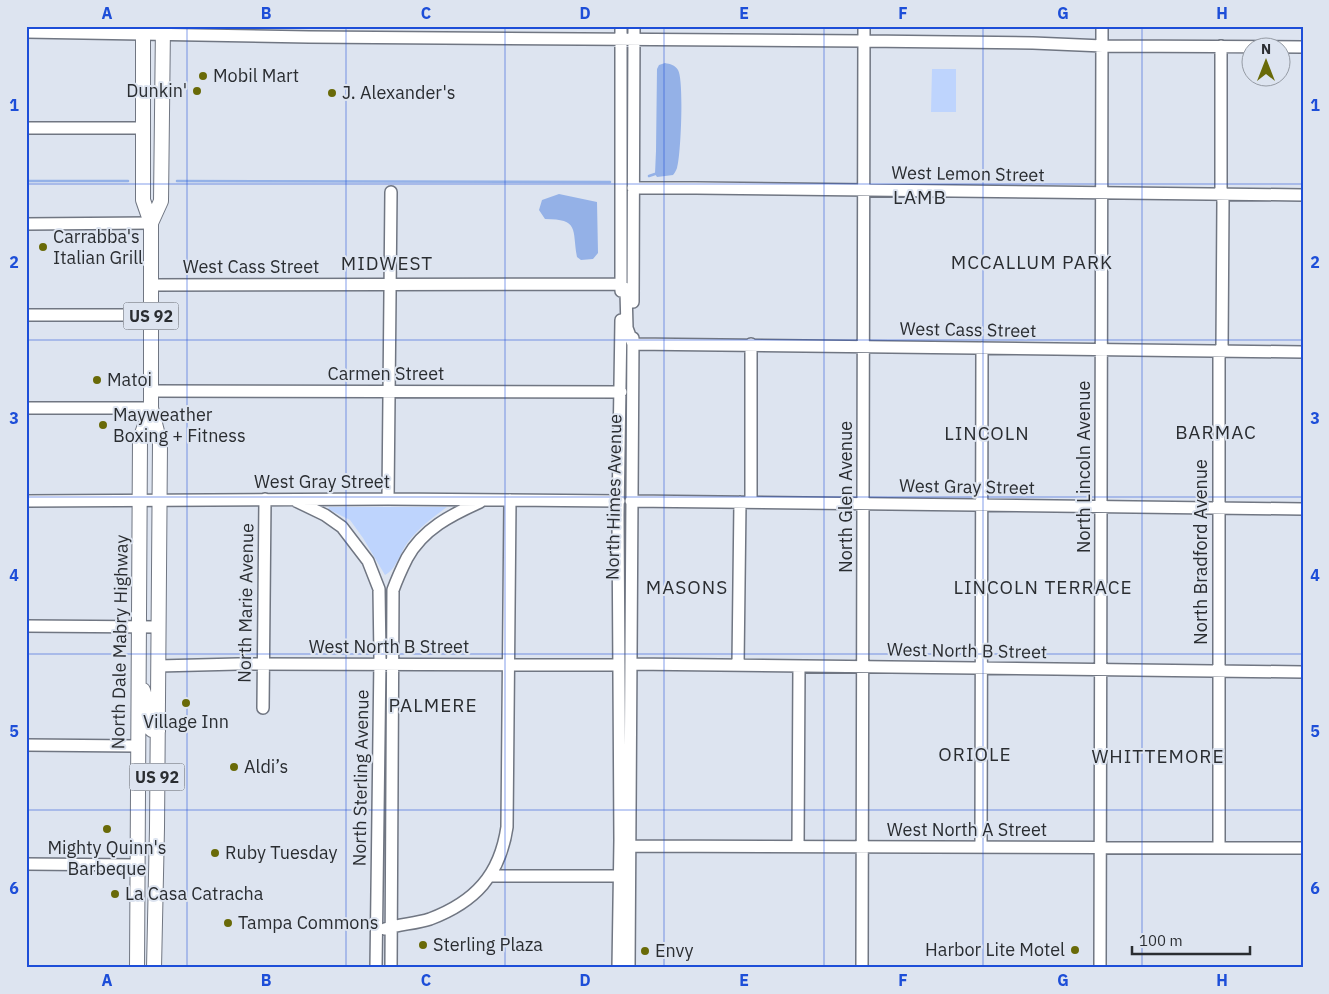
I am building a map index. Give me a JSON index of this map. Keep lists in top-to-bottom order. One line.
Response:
{"streets":{"main road":["US 92","North Dale Mabry Highway"],"street":["West Lemon Street","West Cass Street","Carmen Street","North Lincoln Avenue","West Gray Street","North Himes Avenue","North Glen Avenue","North Bradford Avenue","North Marie Avenue","West North B Street","North Sterling Avenue","West North A Street"]},"crossings":[["West Lemon Street","North Lincoln Avenue"],["West Lemon Street","North Himes Avenue"],["West Lemon Street","North Glen Avenue"],["West Lemon Street","North Bradford Avenue"],["West Cass Street","North Lincoln Avenue"],["West Cass Street","North Himes Avenue"],["West Cass Street","North Glen Avenue"],["West Cass Street","North Bradford Avenue"],["West Cass Street","North Dale Mabry Highway"],["Carmen Street","North Himes Avenue"],["Carmen Street","North Dale Mabry Highway"],["North Lincoln Avenue","West Gray Street"],["North Lincoln Avenue","West North B Street"],["North Lincoln Avenue","West North A Street"],["West Gray Street","North Himes Avenue"],["West Gray Street","North Glen Avenue"],["West Gray Street","North Bradford Avenue"],["West Gray Street","North Marie Avenue"],["West Gray Street","North Dale Mabry Highway"],["West Gray Street","North Sterling Avenue"],["North Himes Avenue","West North B Street"],["North Himes Avenue","West North A Street"],["North Glen Avenue","West North B Street"],["North Glen Avenue","West North A Street"],["North Bradford Avenue","West North B Street"],["North Bradford Avenue","West North A Street"],["North Marie Avenue","West North B Street"],["North Dale Mabry Highway","West North B Street"],["West North B Street","North Sterling Avenue"]],"districts":["LAMB","MCCALLUM PARK","MIDWEST","BARMAC","LINCOLN","MASONS","LINCOLN TERRACE","PALMERE","ORIOLE","WHITTEMORE"],"places":["Mobil Mart","Dunkin'","J. Alexander's","Carrabba's Italian Grill","Matoi","Mayweather Boxing + Fitness","Village Inn","Aldi’s","Mighty Quinn's Barbeque","Ruby Tuesday","La Casa Catracha","Tampa Commons","Sterling Plaza","Harbor Lite Motel","Envy"],"scale_bar":"100 m","north":"top","grid":{"columns":["A","B","C","D","E","F","G","H"],"rows":["1","2","3","4","5","6"]}}
